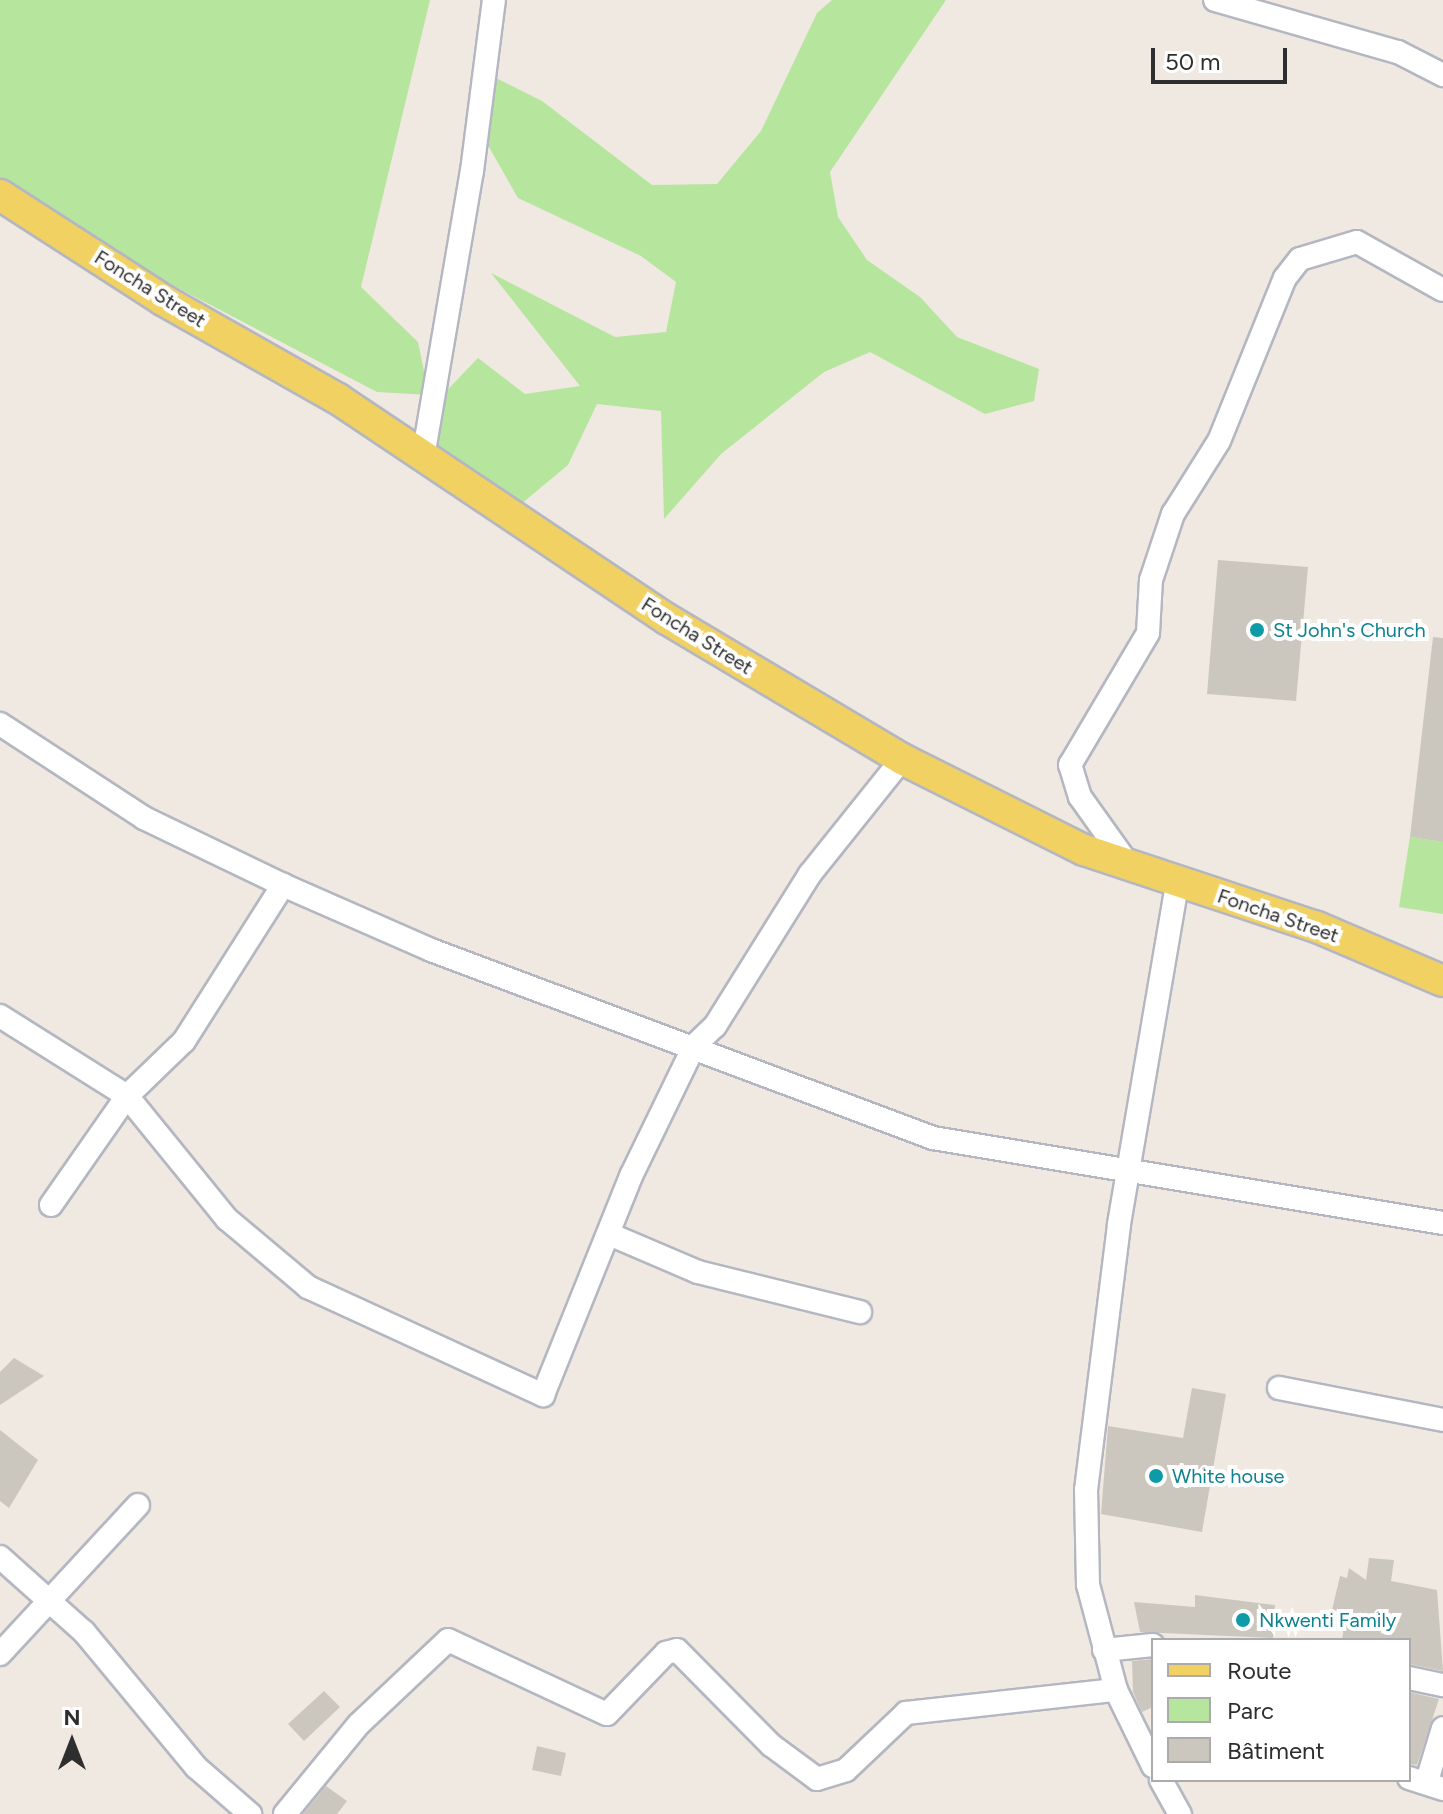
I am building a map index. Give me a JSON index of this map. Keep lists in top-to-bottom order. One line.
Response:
{"streets":{"main road":["Foncha Street"]},"places":["St John's Church","White house","Nkwenti Family"],"legend":["Route","Parc","Bâtiment"],"scale_bar":"50 m","north":"top"}
